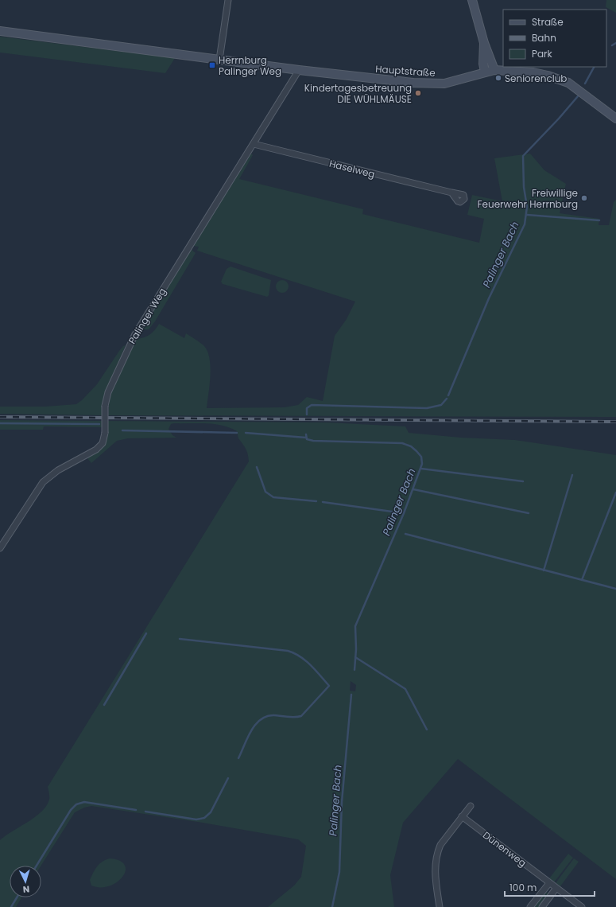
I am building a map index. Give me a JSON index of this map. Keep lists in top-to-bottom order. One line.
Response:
{"streets":{"main road":["Hauptstraße"],"street":["Haselweg","Palinger Weg","Dünenweg"]},"crossings":[["Hauptstraße","Palinger Weg"],["Haselweg","Palinger Weg"]],"water":["Palinger Bach"],"places":{"transit":["Herrnburg Palinger Weg"],"other":["Seniorenclub","Kindertagesbetreuung DIE WÜHLMÄUSE","Freiwillige Feuerwehr Herrnburg"]},"legend":["Straße","Bahn","Park"],"scale_bar":"100 m","north":"bottom"}
